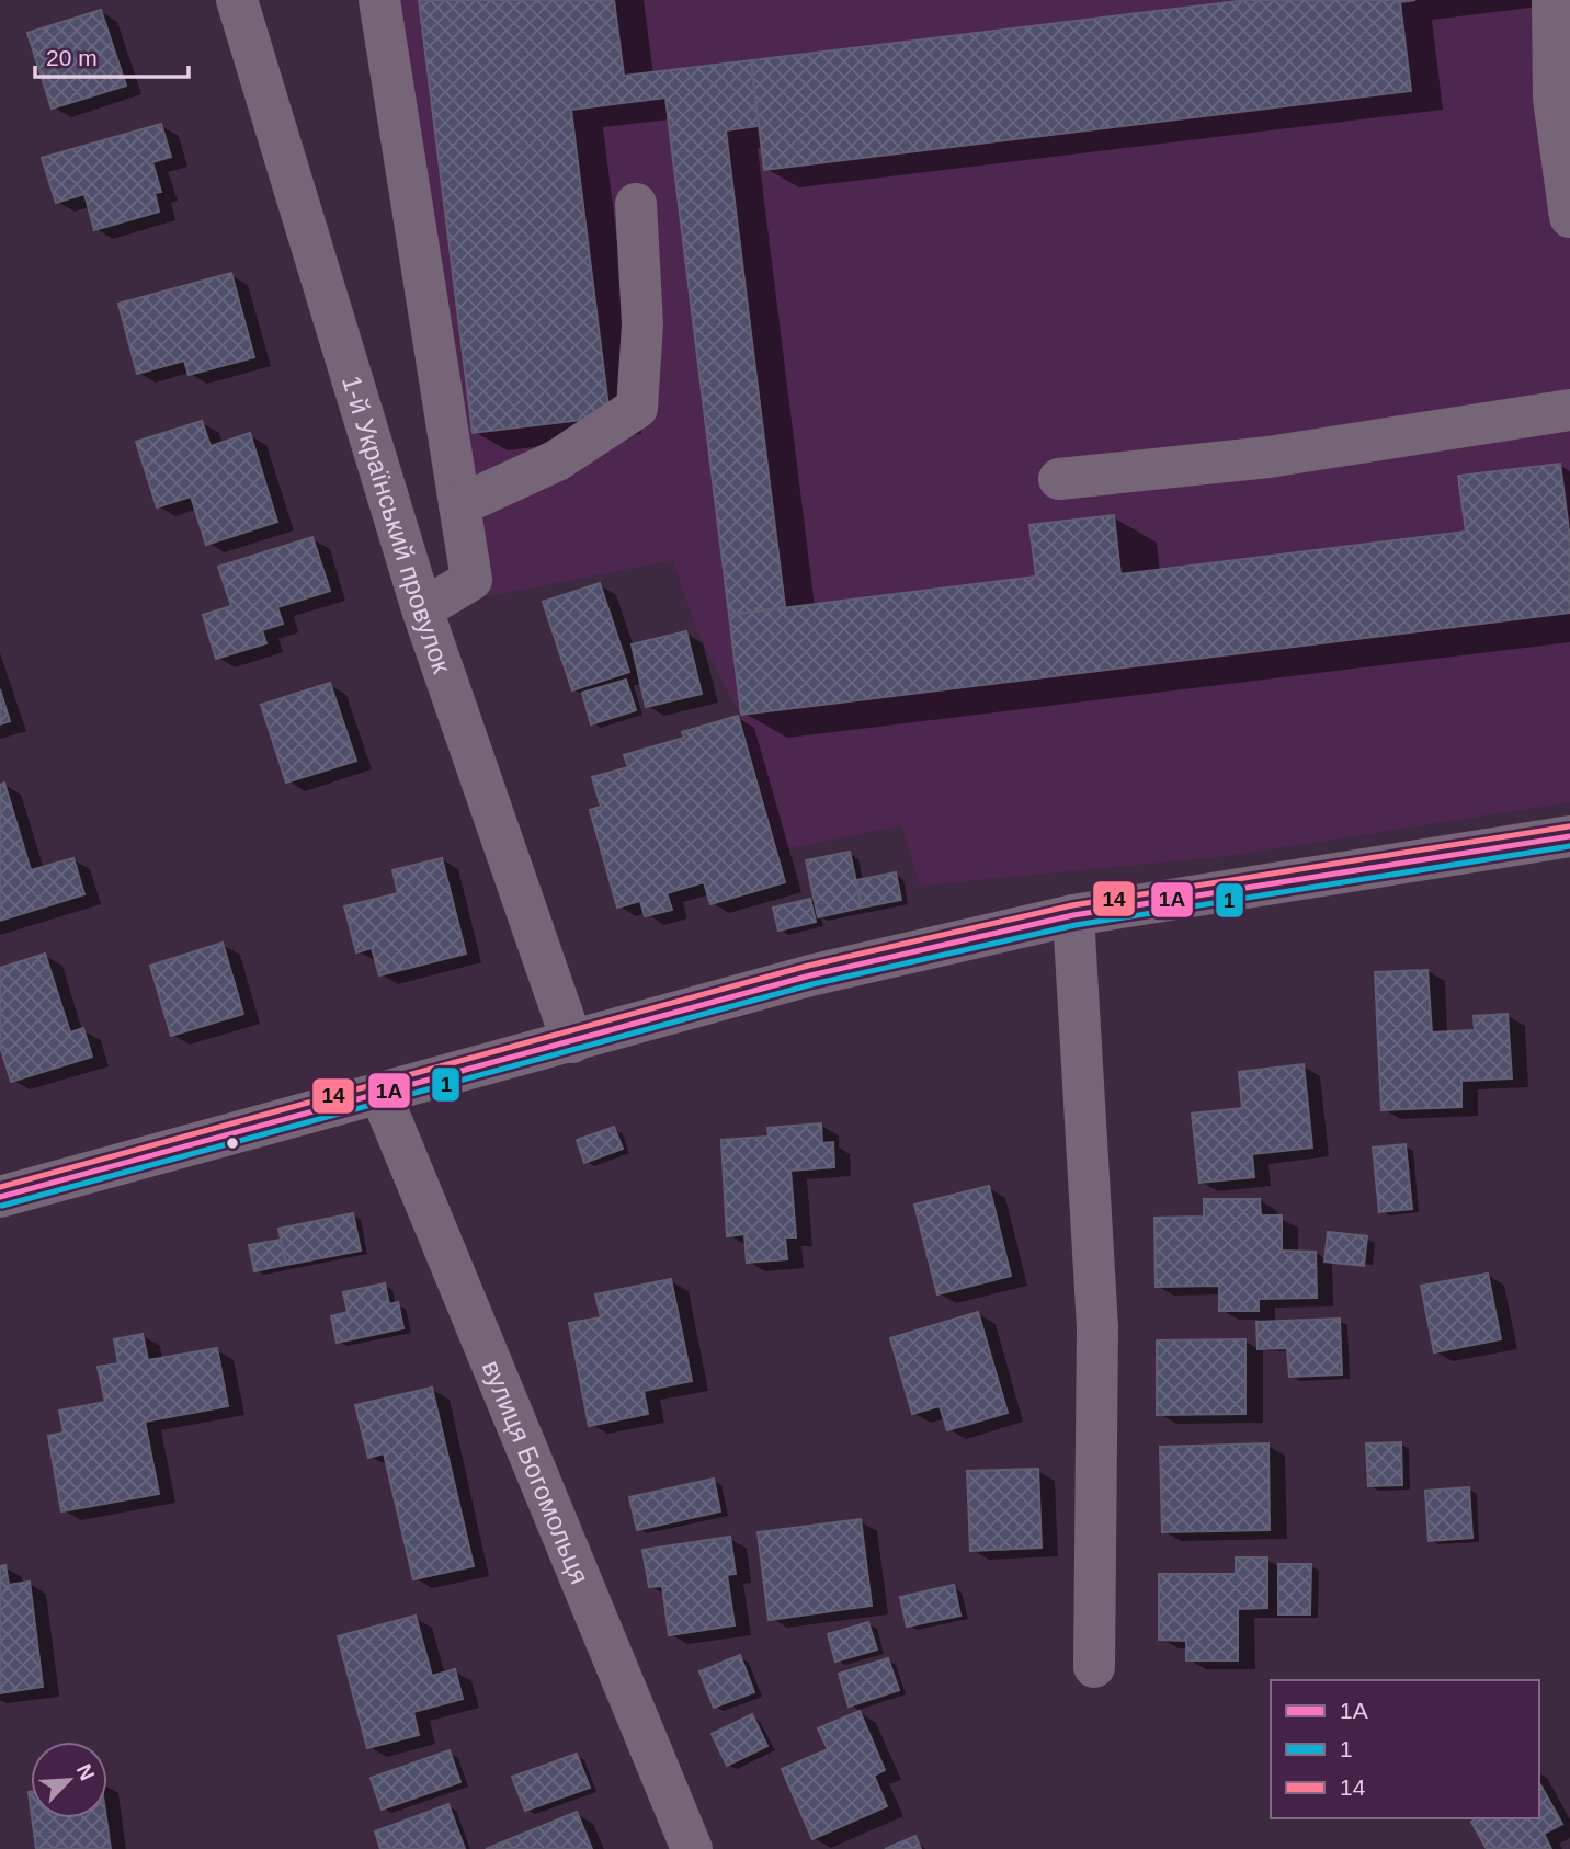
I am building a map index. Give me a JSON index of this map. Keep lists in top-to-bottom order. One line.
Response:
{"streets":{"street":["1-й Український провулок","вулиця Богомольця"]},"lines":["transit line 14","transit line 1А","transit line 1"],"legend":["1А","1","14"],"scale_bar":"20 m","north":"top right"}
